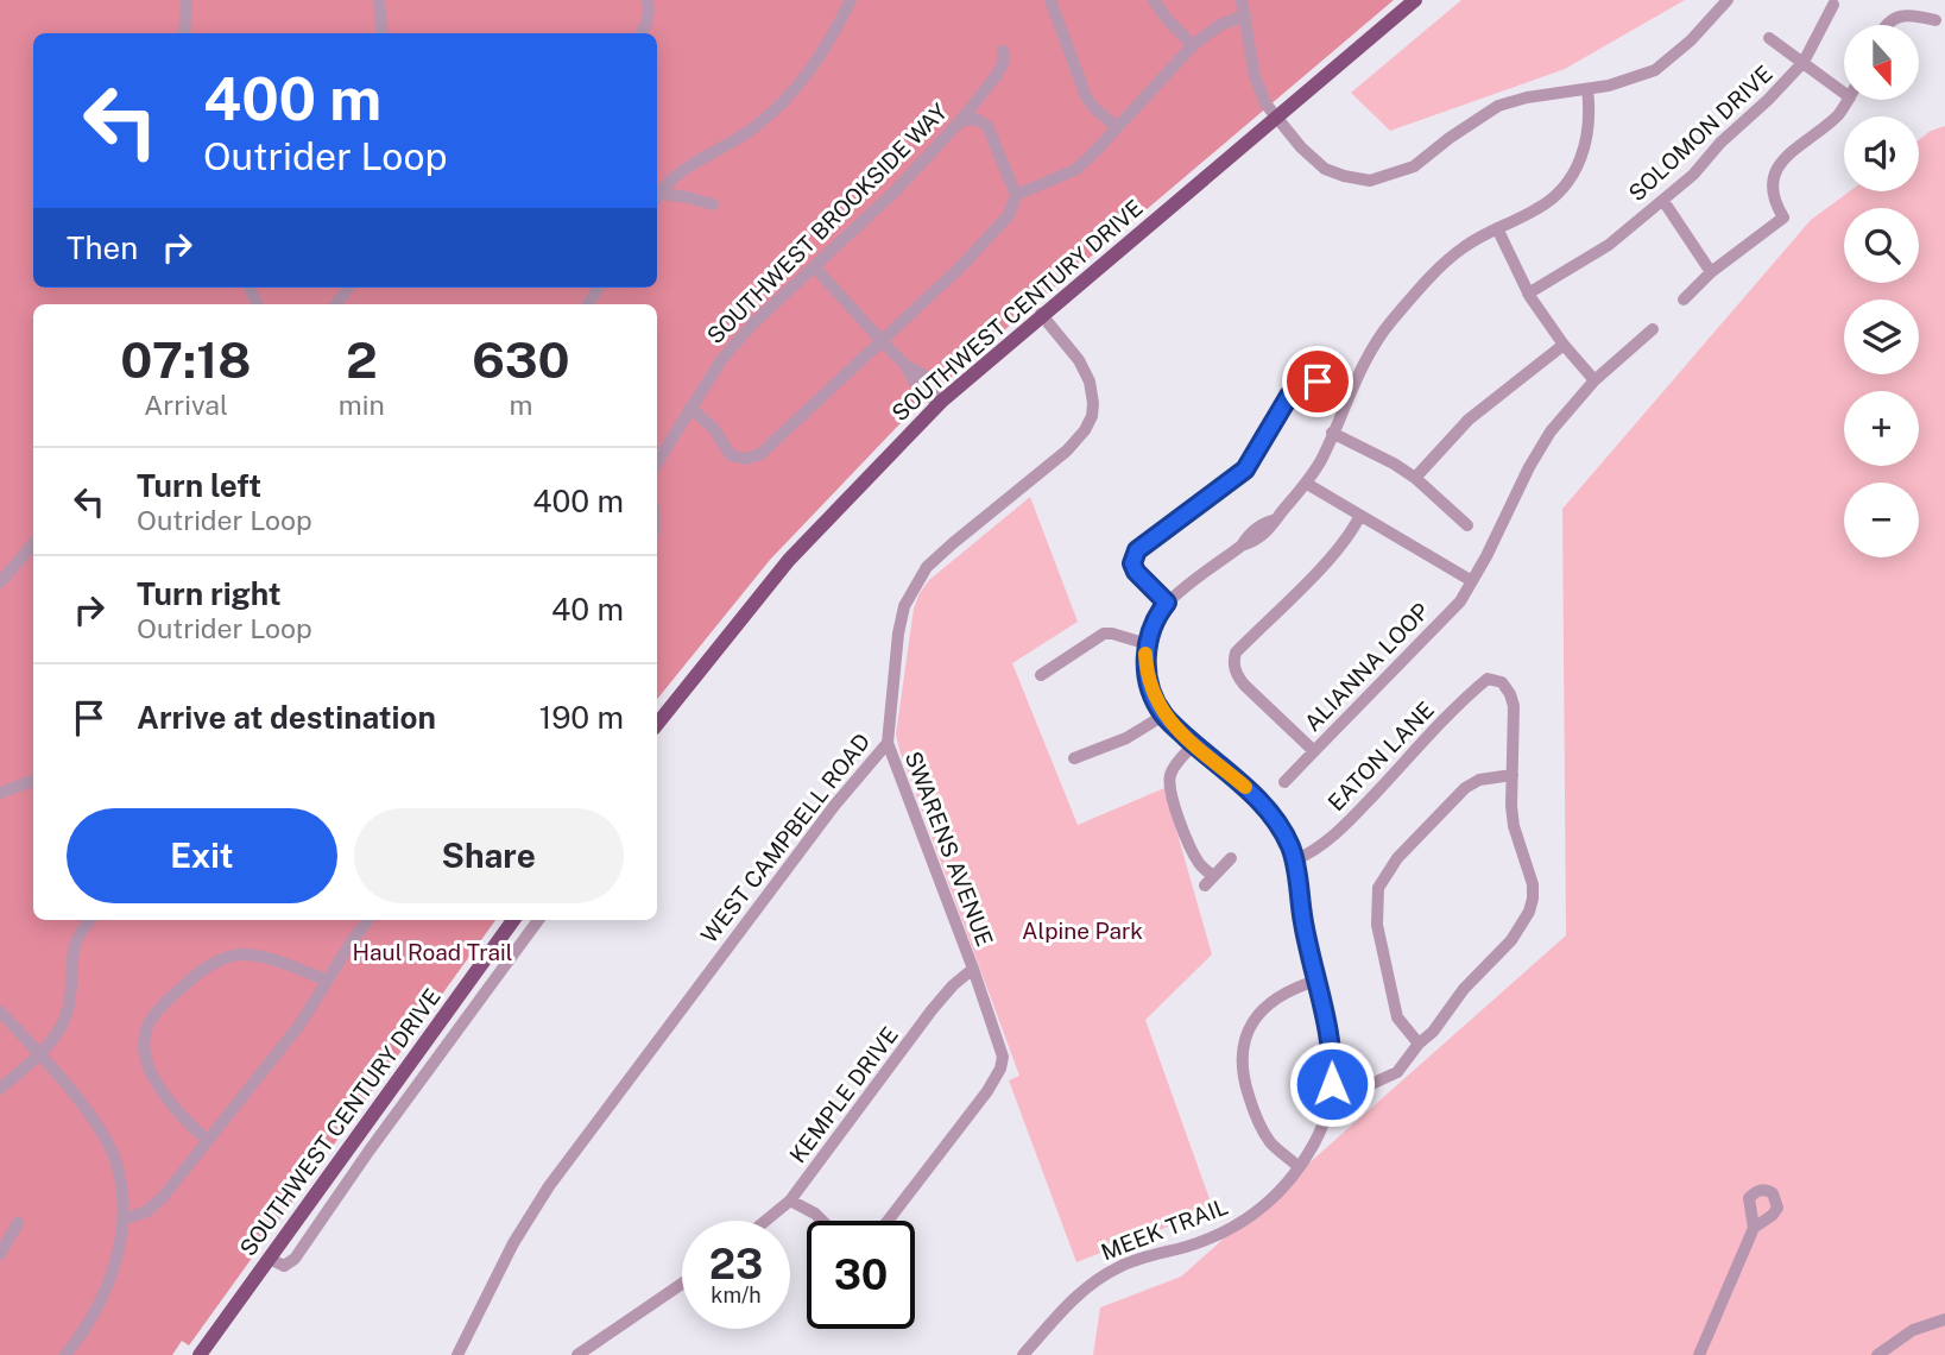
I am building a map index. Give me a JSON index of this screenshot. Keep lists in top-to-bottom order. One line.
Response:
{"streets":{"main road":["SOUTHWEST CENTURY DRIVE"],"street":["SOLOMON DRIVE","SOUTHWEST BROOKSIDE WAY","ALIANNA LOOP","EATON LANE","WEST CAMPBELL ROAD","SWARENS AVENUE","KEMPLE DRIVE","MEEK TRAIL"]},"crossings":[["SOUTHWEST CENTURY DRIVE","WEST CAMPBELL ROAD"],["EATON LANE","MEEK TRAIL"],["WEST CAMPBELL ROAD","SWARENS AVENUE"],["SWARENS AVENUE","KEMPLE DRIVE"]],"parks":["Alpine Park","Haul Road Trail"],"north":"bottom","page":{"map_buttons":["+","−"],"turn":["400 m","Outrider Loop"],"then":"Then","eta":["07:18","Arrival","2","min","630","m"],"list":[{"name":"Turn left","note":"Outrider Loop","value":"400 m"},{"name":"Turn right","note":"Outrider Loop","value":"40 m"},{"name":"Arrive at destination","value":"190 m"}],"buttons":["Exit","Share"],"speed":"23 km/h","limit":"30"}}
